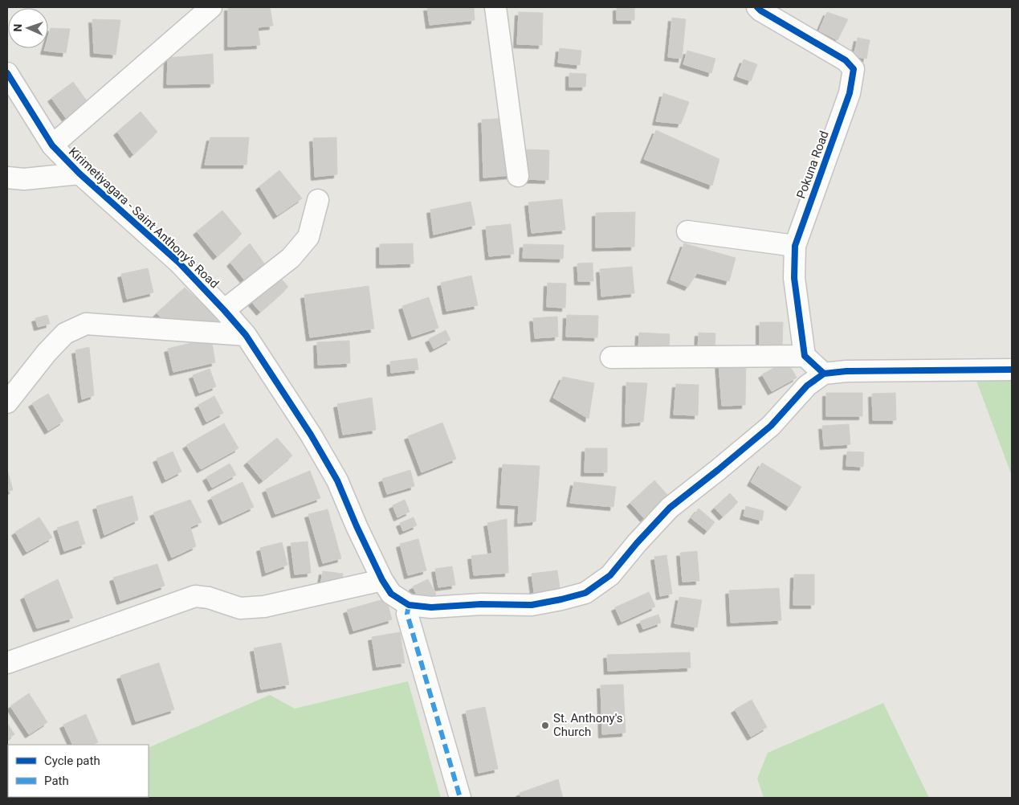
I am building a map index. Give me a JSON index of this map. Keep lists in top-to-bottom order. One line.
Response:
{"streets":{"street":["Pokuna Road","Kirimetiyagara - Saint Anthony's Road"]},"places":["St. Anthony's Church"],"legend":["Cycle path","Path"],"north":"left"}
